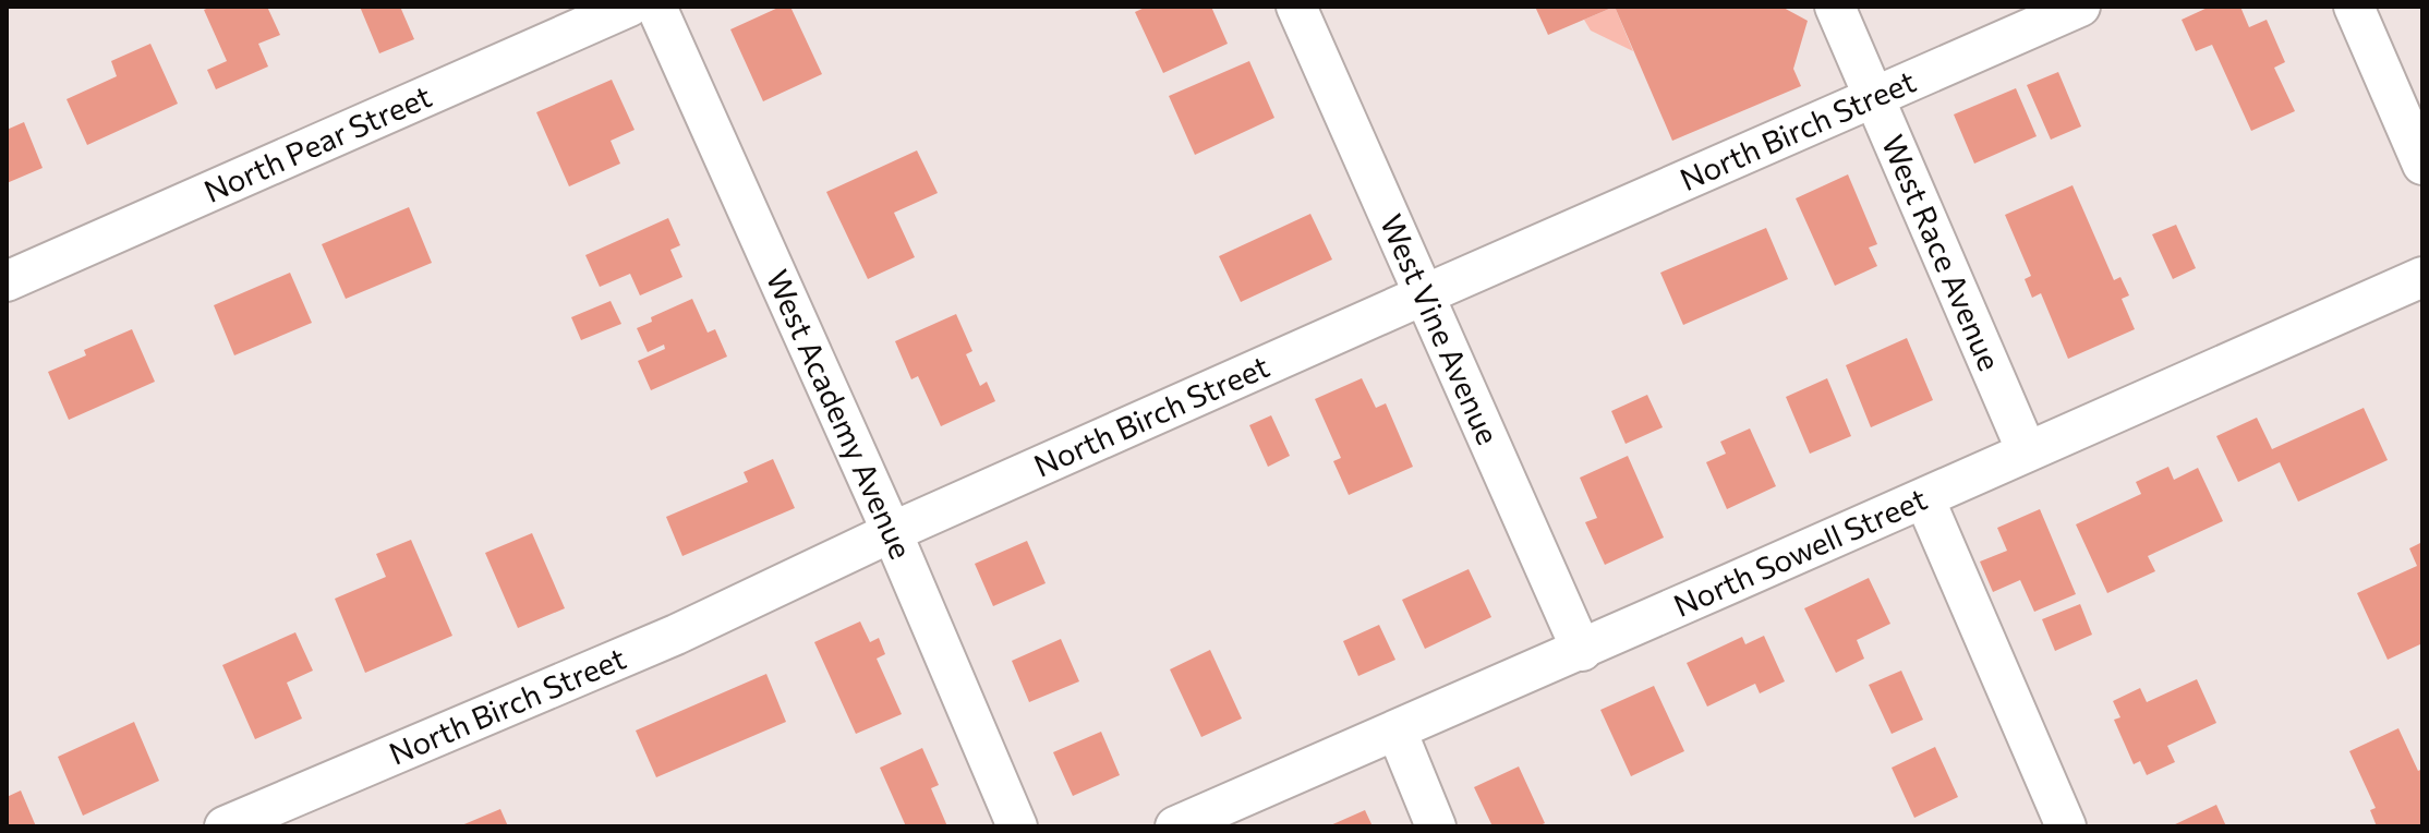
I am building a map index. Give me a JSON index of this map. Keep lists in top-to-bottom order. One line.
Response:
{"streets":{"street":["North Birch Street","North Pear Street","West Race Avenue","West Vine Avenue","West Academy Avenue","North Sowell Street"]},"crossings":[["North Birch Street","West Race Avenue"],["North Birch Street","West Vine Avenue"],["North Birch Street","West Academy Avenue"],["West Race Avenue","North Sowell Street"],["West Vine Avenue","North Sowell Street"]]}
